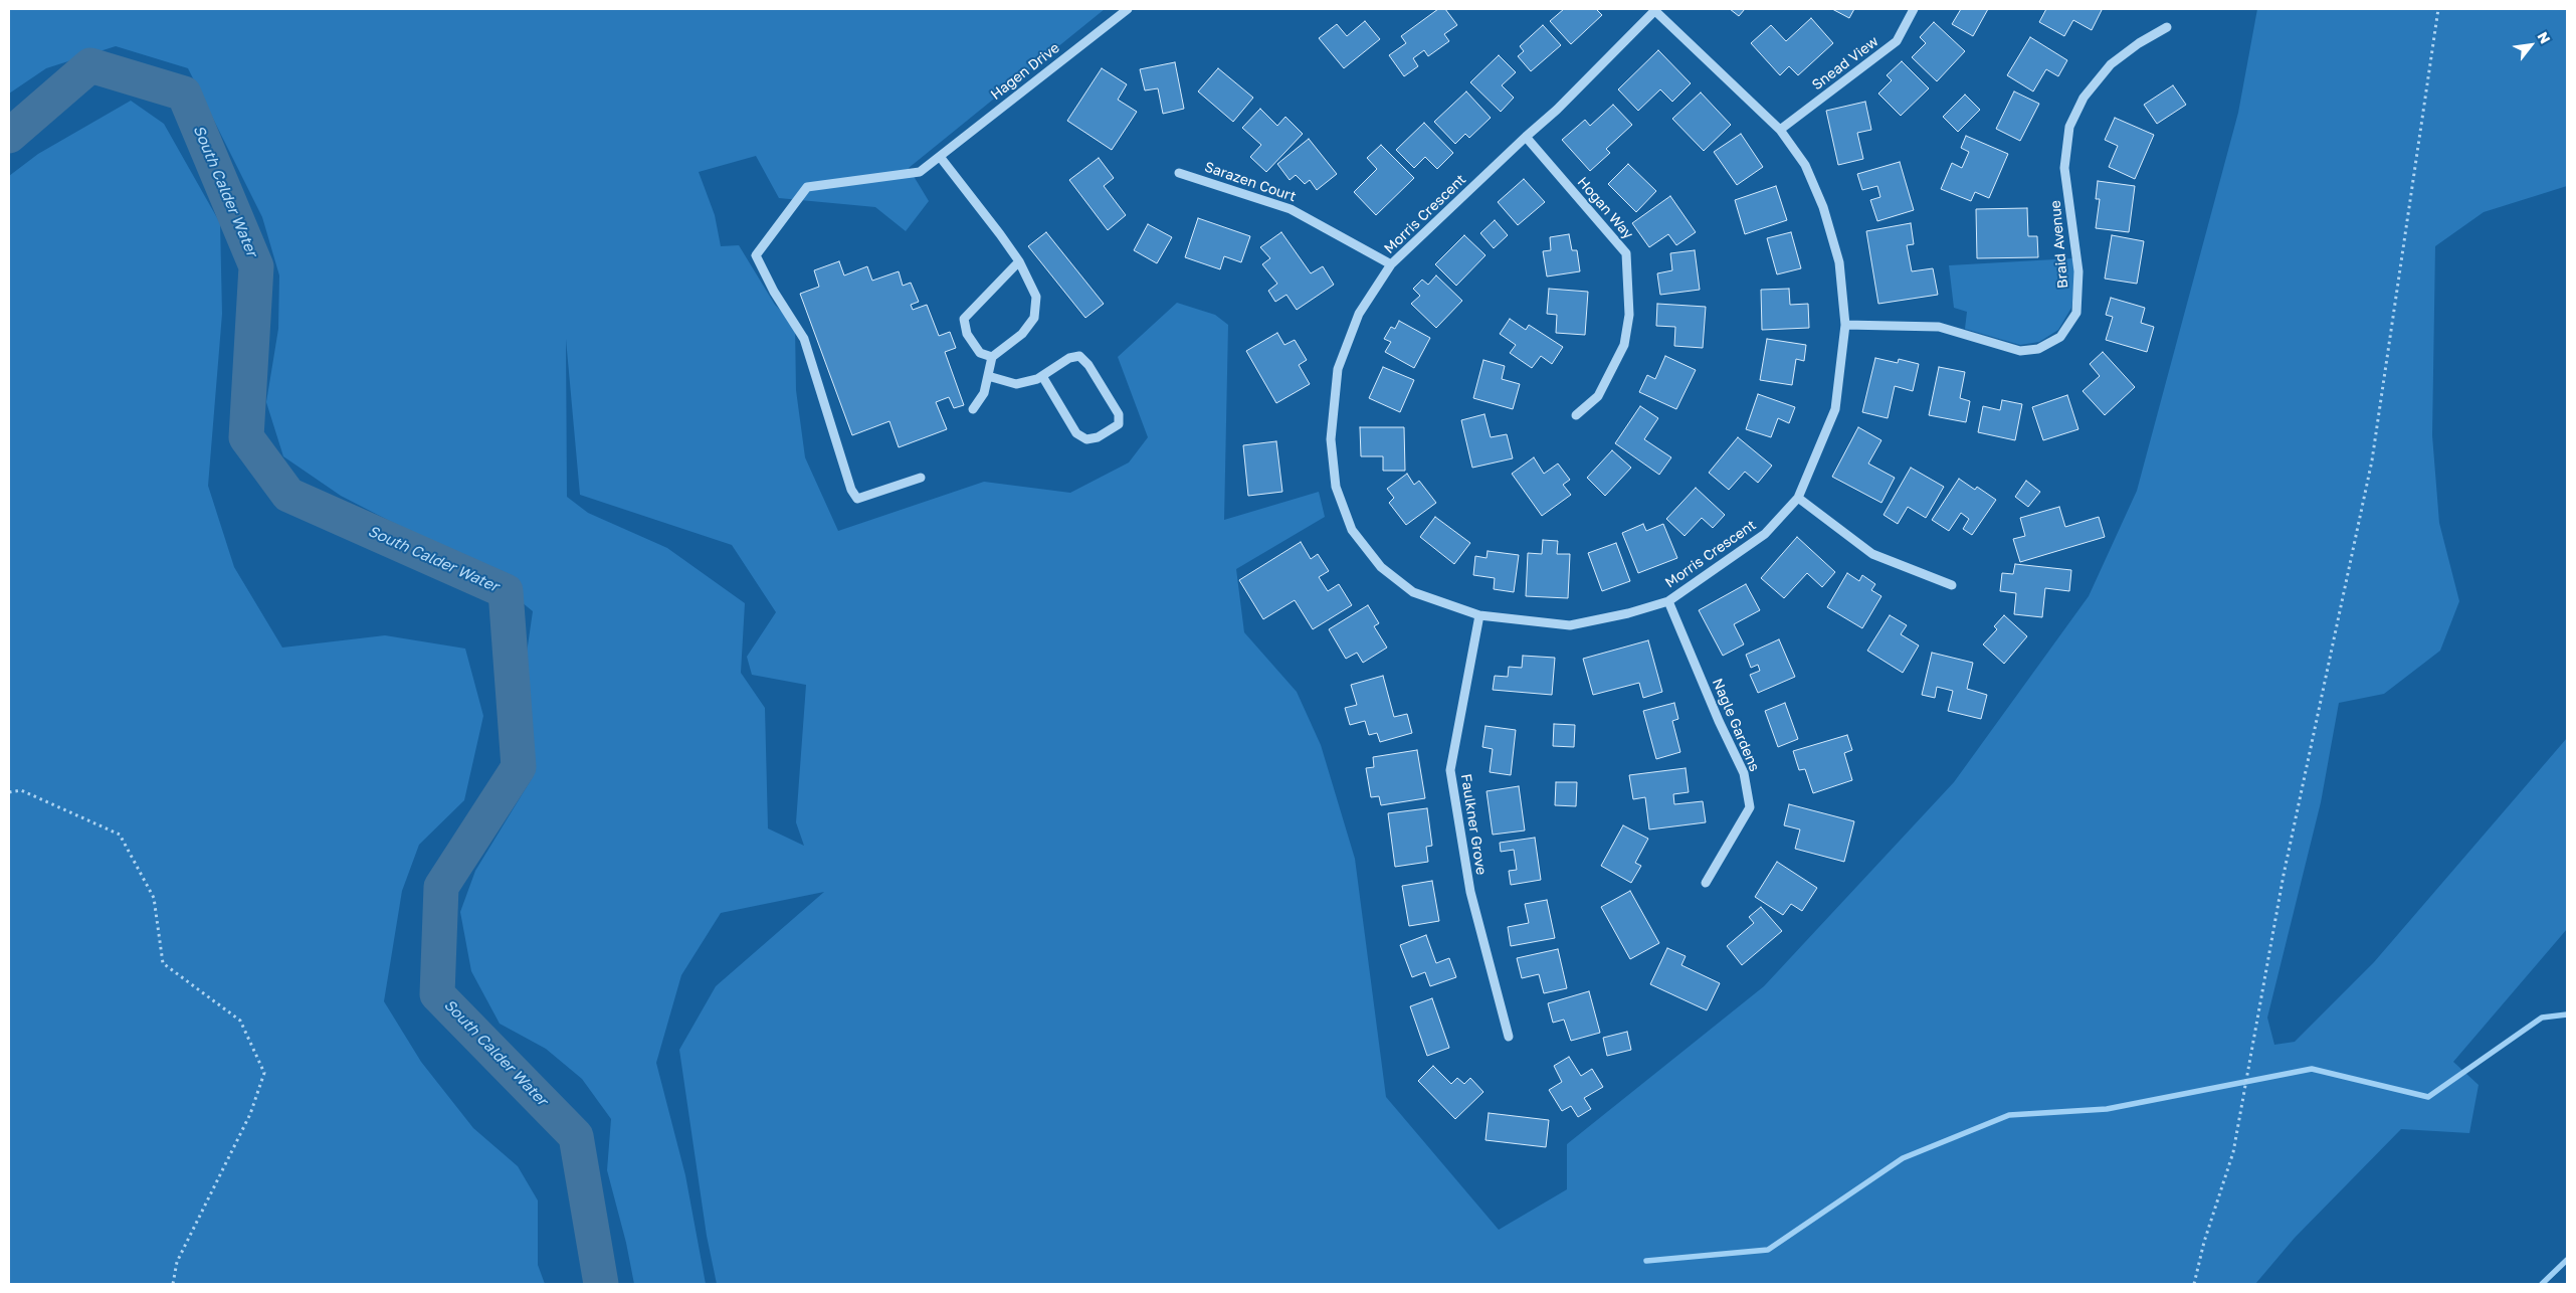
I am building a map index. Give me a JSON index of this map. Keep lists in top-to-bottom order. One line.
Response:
{"streets":{"street":["Snead View","Hagen Drive","Sarazen Court","Hogan Way","Morris Crescent","Braid Avenue","Nagle Gardens","Faulkner Grove"]},"crossings":[["Snead View","Morris Crescent"],["Sarazen Court","Morris Crescent"],["Hogan Way","Morris Crescent"],["Morris Crescent","Braid Avenue"],["Morris Crescent","Nagle Gardens"],["Morris Crescent","Faulkner Grove"]],"water":["South Calder Water"],"north":"top right"}
